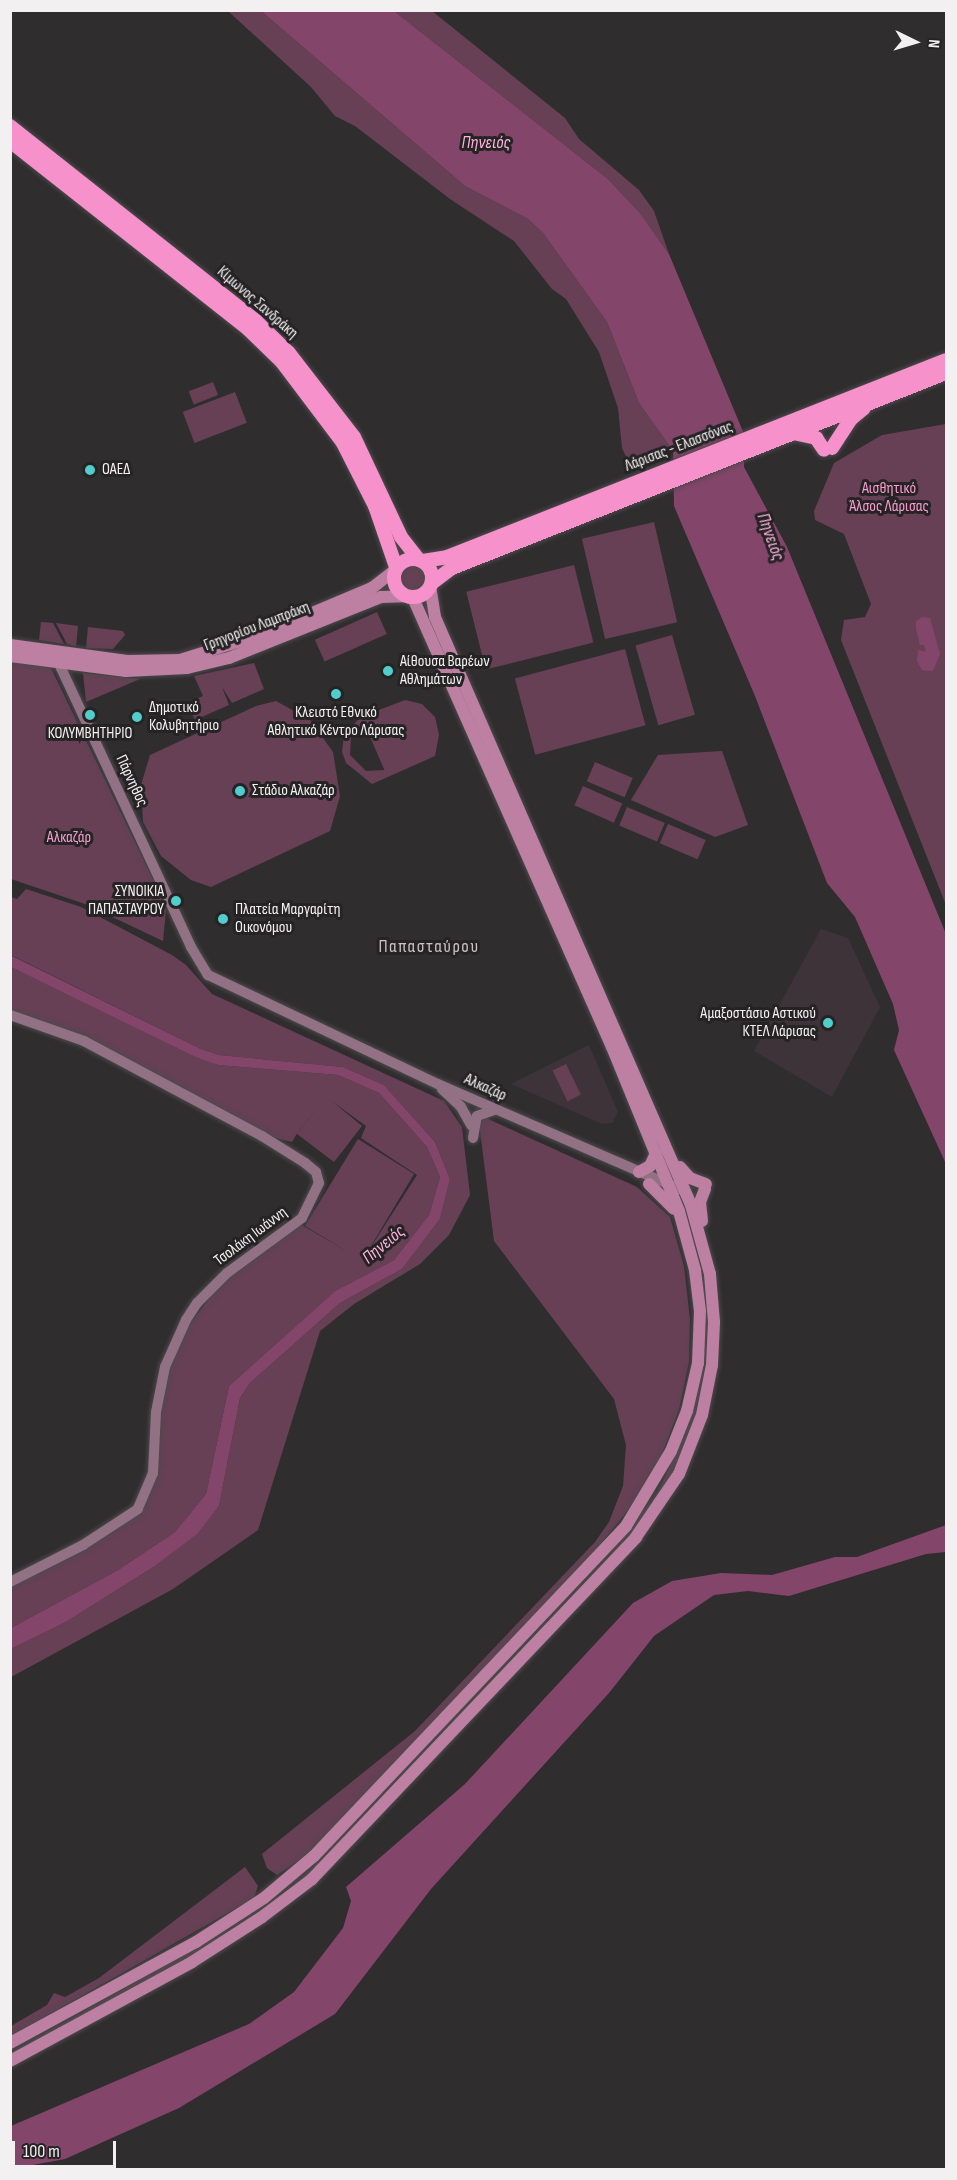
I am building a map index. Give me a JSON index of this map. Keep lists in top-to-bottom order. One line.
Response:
{"streets":{"highway":["Κίμωνος Σανδράκη","Λάρισας - Ελασσόνας"],"main road":["Γρηγορίου Λαμπράκη"],"street":["Πάρνηθος","Αλκαζάρ","Τσολάκη Ιωάννη"]},"crossings":[["Κίμωνος Σανδράκη","Λάρισας - Ελασσόνας"],["Κίμωνος Σανδράκη","Γρηγορίου Λαμπράκη"],["Λάρισας - Ελασσόνας","Γρηγορίου Λαμπράκη"],["Γρηγορίου Λαμπράκη","Πάρνηθος"],["Πάρνηθος","Αλκαζάρ"]],"districts":["Παπασταύρου"],"water":["Πηνειός"],"parks":["Αισθητικό Άλσος Λάρισας","Αλκαζάρ"],"places":["ΟΑΕΔ","Αίθουσα Βαρέων Αθλημάτων","Κλειστό Εθνικό Αθλητικό Κέντρο Λάρισας","ΚΟΛΥΜΒΗΤΗΡΙΟ","Δημοτικό Κολυβητήριο","Στάδιο Αλκαζάρ","ΣΥΝΟΙΚΙΑ ΠΑΠΑΣΤΑΥΡΟΥ","Πλατεία Μαργαρίτη Οικονόμου","Αμαξοστάσιο Αστικού ΚΤΕΛ Λάρισας"],"scale_bar":"100 m","north":"right"}
